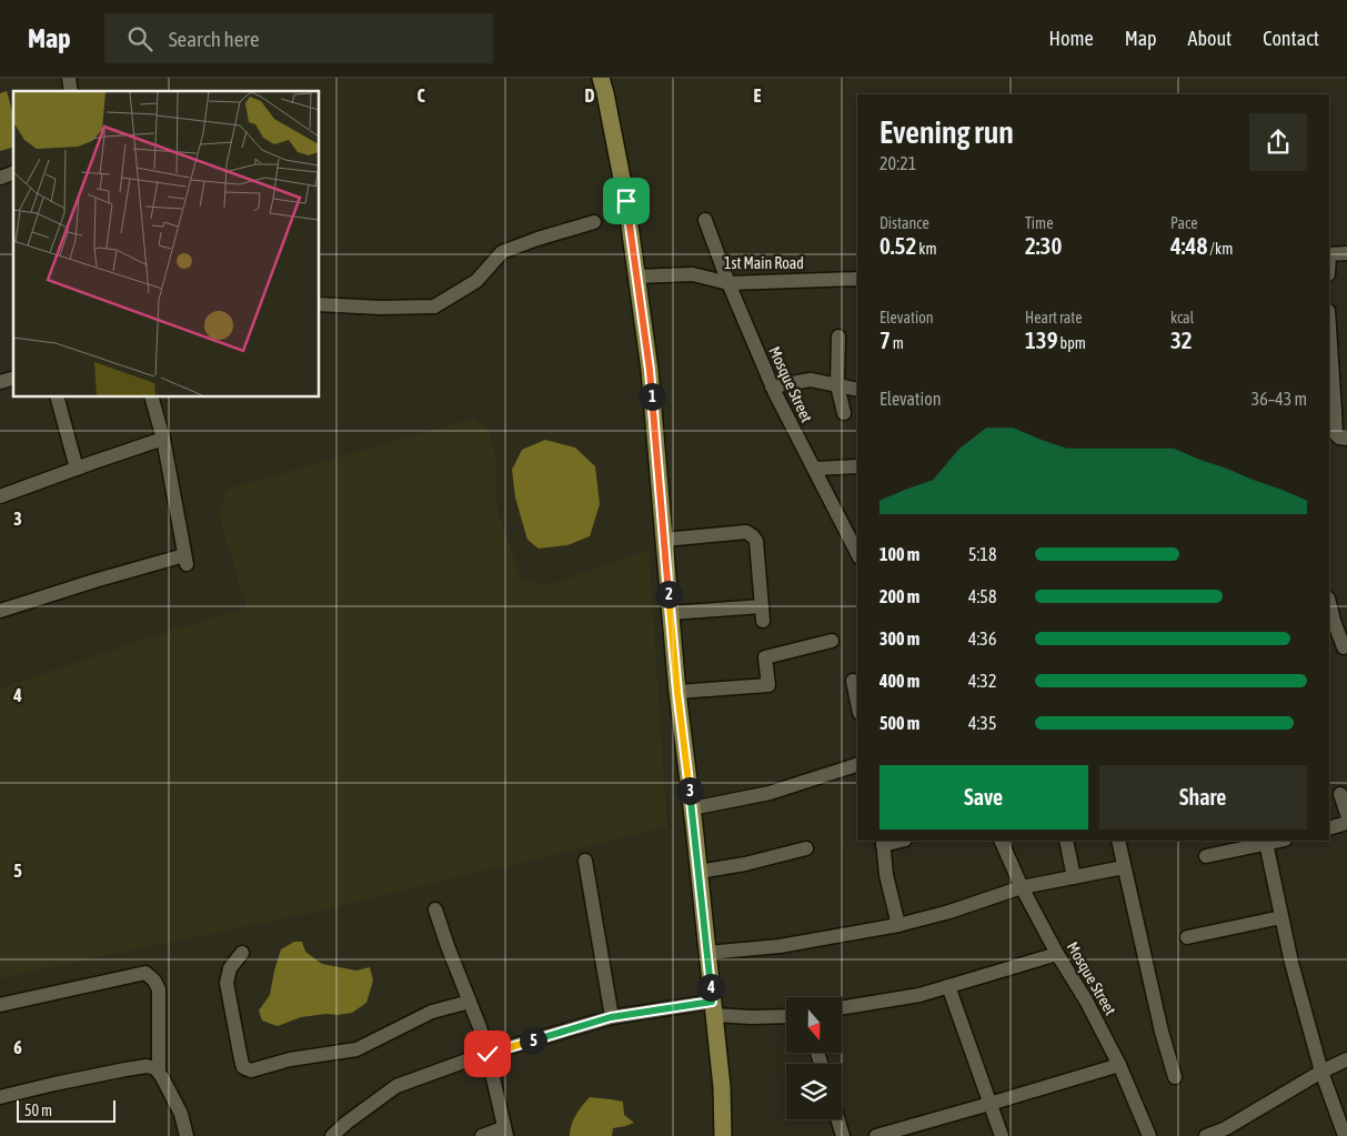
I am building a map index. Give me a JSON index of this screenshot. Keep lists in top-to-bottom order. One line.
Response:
{"streets":{"street":["1st Main Road","Mosque Street"]},"crossings":[["1st Main Road","Mosque Street"]],"scale_bar":"50 m","north":"bottom","page":{"header":"Map","search":"Search here","nav":["Home","Map","About","Contact"],"heading":["Evening run","20:21"],"stats":[["Distance","0.52 km"],["Time","2:30"],["Pace","4:48 /km"],["Elevation","7 m"],["Heart rate","139 bpm"],["kcal","32"]],"chart":["Elevation","36–43 m"],"pins":["1","2","3","4","5"],"list":[{"name":"100 m","note":"5:18"},{"name":"200 m","note":"4:58"},{"name":"300 m","note":"4:36"},{"name":"400 m","note":"4:32"},{"name":"500 m","note":"4:35"}],"buttons":["Save","Share"],"scale":"50 m"},"grid":{"columns":["C","D","E"],"rows":["3","4","5","6"]}}
